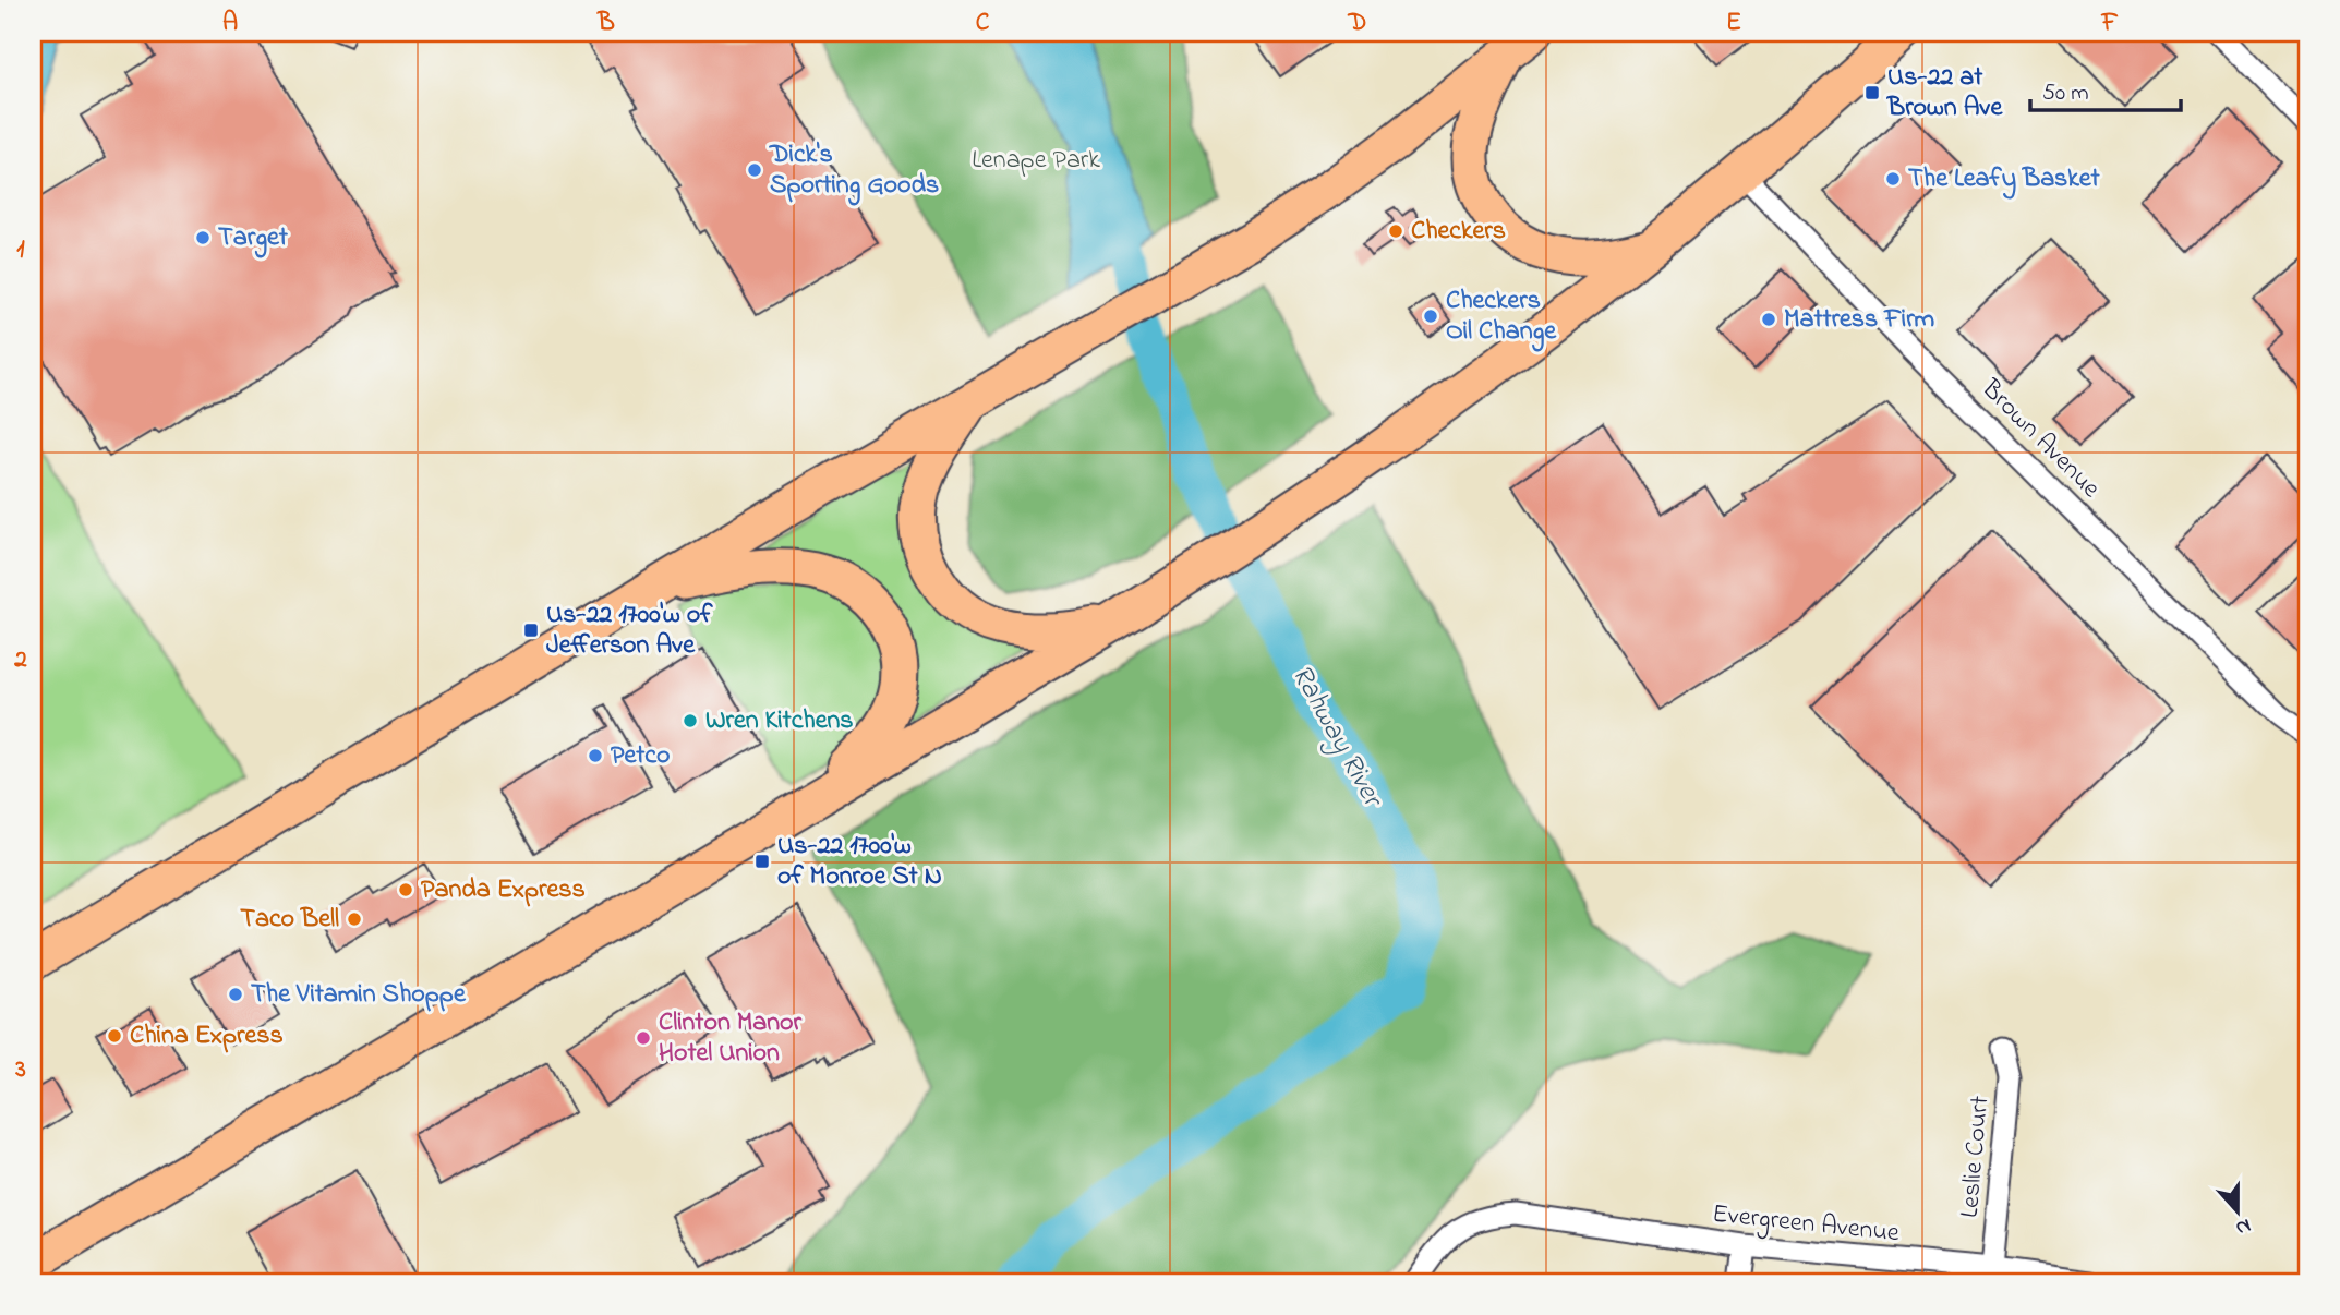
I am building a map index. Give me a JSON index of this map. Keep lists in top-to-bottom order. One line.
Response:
{"streets":{"street":["Brown Avenue","Leslie Court","Evergreen Avenue"]},"crossings":[["Leslie Court","Evergreen Avenue"]],"water":["Rahway River"],"parks":["Lenape Park"],"places":{"transit":["Us-22 at Brown Ave","Us-22 1700'w of Jefferson Ave","Us-22 1700'w of Monroe St N"],"other":["Dick's Sporting Goods","The Leafy Basket","Checkers","Target","Checkers Oil Change","Mattress Firm","Wren Kitchens","Petco","Panda Express","Taco Bell","The Vitamin Shoppe","China Express","Clinton Manor Hotel Union"]},"scale_bar":"50 m","north":"bottom","grid":{"columns":["A","B","C","D","E","F"],"rows":["1","2","3"]}}
